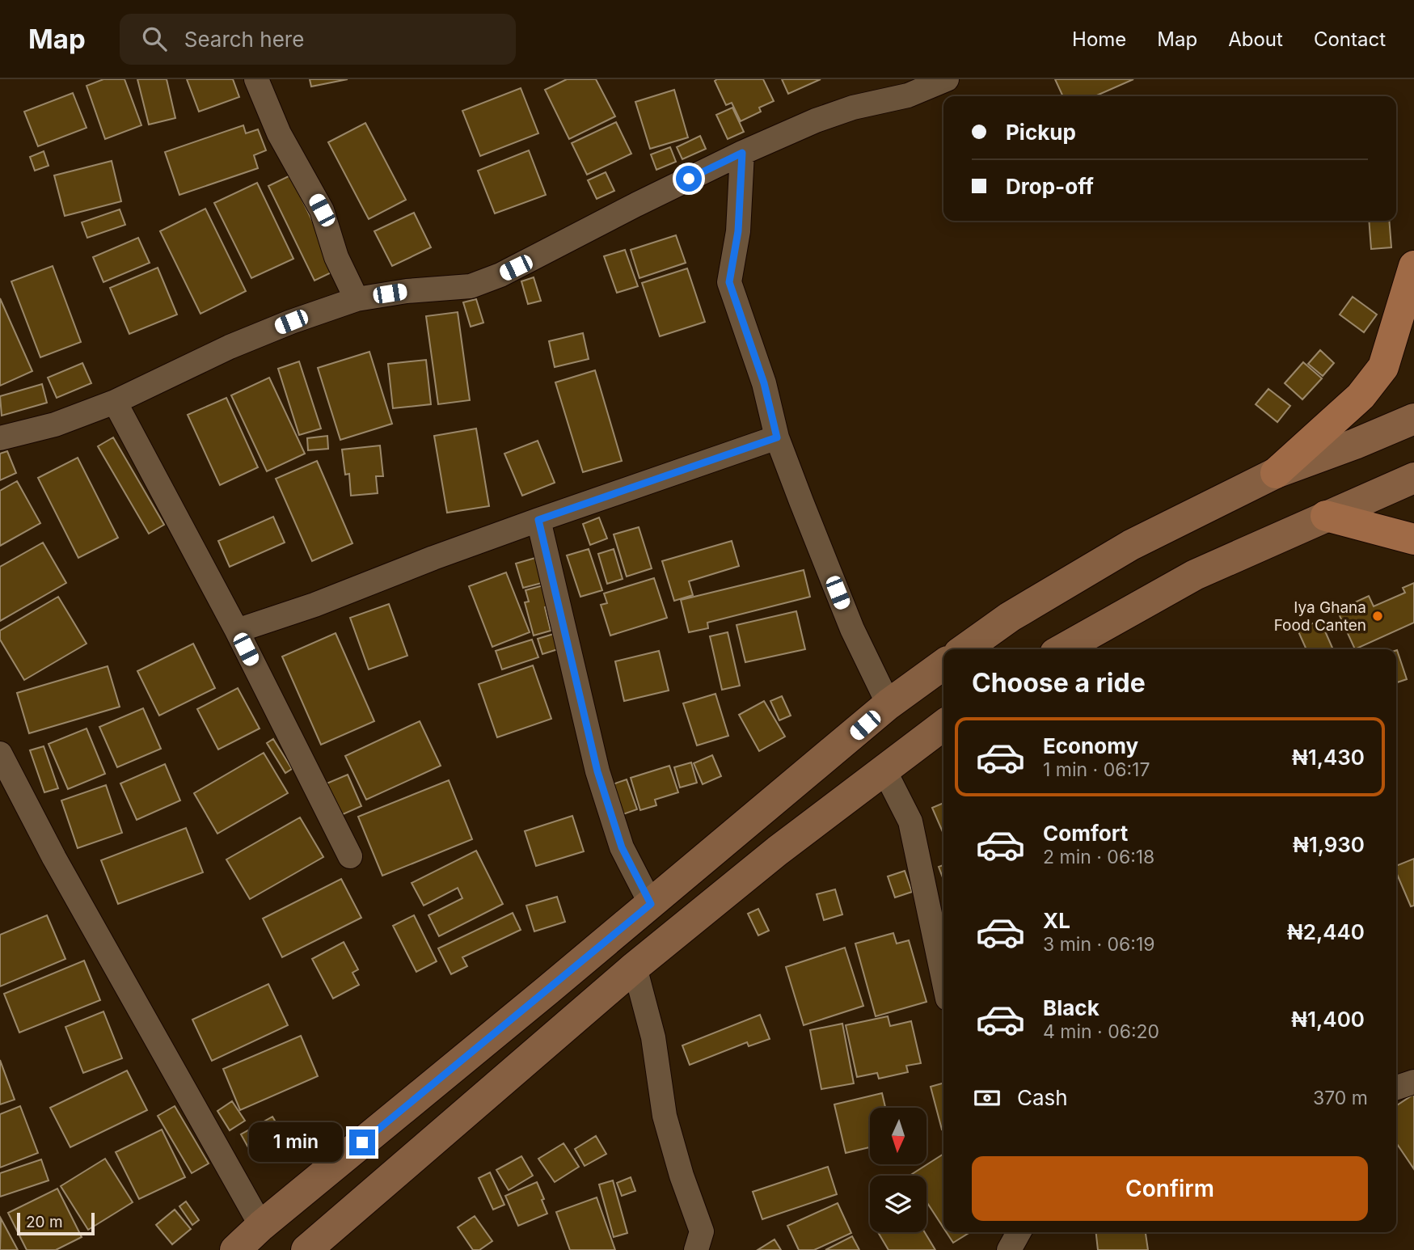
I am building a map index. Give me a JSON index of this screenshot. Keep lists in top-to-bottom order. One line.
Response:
{"places":["Iya Ghana Food Canten"],"scale_bar":"20 m","north":"bottom","page":{"header":"Map","search":"Search here","nav":["Home","Map","About","Contact"],"banner":["Pickup","Drop-off"],"heading":"Choose a ride","list":[{"name":"Economy","note":"1 min · 06:17","value":"₦1,430"},{"name":"Comfort","note":"2 min · 06:18","value":"₦1,930"},{"name":"XL","note":"3 min · 06:19","value":"₦2,440"},{"name":"Black","note":"4 min · 06:20","value":"₦1,400"}],"pay":["Cash","370 m"],"bubble":"1 min","buttons":"Confirm","scale":"20 m"}}
